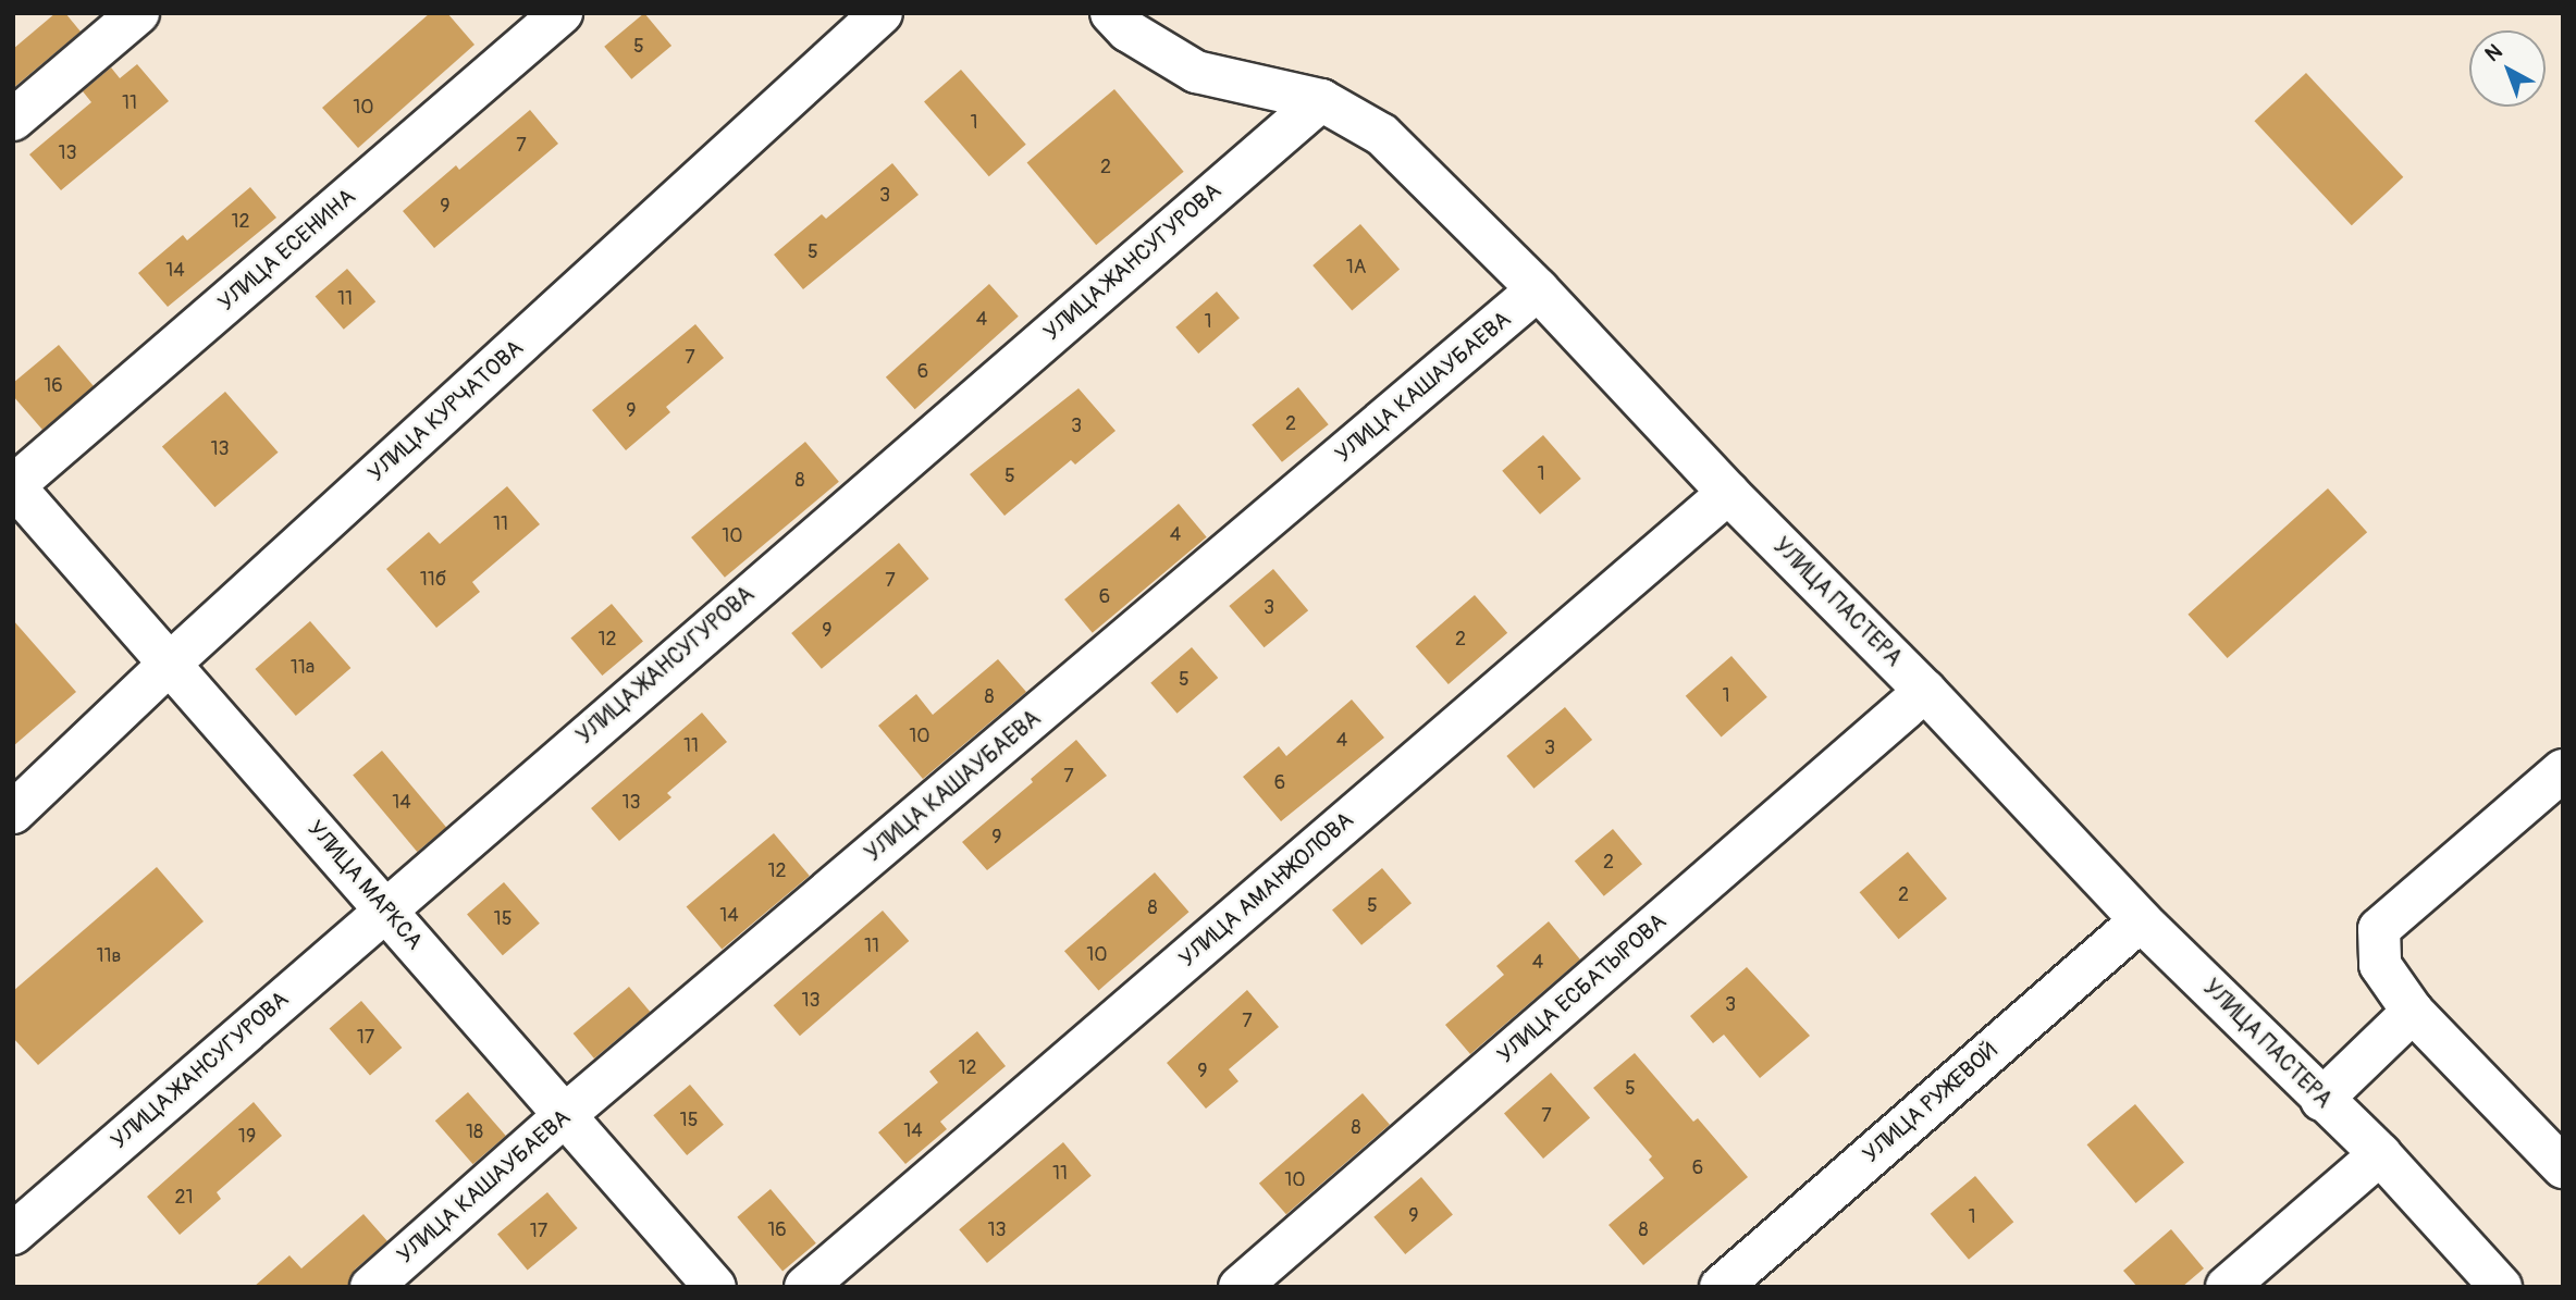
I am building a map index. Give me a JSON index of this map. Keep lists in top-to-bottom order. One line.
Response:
{"streets":{"street":["УЛИЦА ЕСЕНИНА","УЛИЦА ЖАНСУГУРОВА","УЛИЦА КАШАУБАЕВА","УЛИЦА КУРЧАТОВА","УЛИЦА ПАСТЕРА","УЛИЦА МАРКСА","УЛИЦА АМАНЖОЛОВА","УЛИЦА ЕСБАТЫРОВА","УЛИЦА РУЖЕВОЙ"]},"crossings":[["УЛИЦА ЕСЕНИНА","УЛИЦА МАРКСА"],["УЛИЦА ЖАНСУГУРОВА","УЛИЦА ПАСТЕРА"],["УЛИЦА ЖАНСУГУРОВА","УЛИЦА МАРКСА"],["УЛИЦА КАШАУБАЕВА","УЛИЦА ПАСТЕРА"],["УЛИЦА КАШАУБАЕВА","УЛИЦА МАРКСА"],["УЛИЦА КУРЧАТОВА","УЛИЦА МАРКСА"],["УЛИЦА ПАСТЕРА","УЛИЦА АМАНЖОЛОВА"],["УЛИЦА ПАСТЕРА","УЛИЦА ЕСБАТЫРОВА"],["УЛИЦА ПАСТЕРА","УЛИЦА РУЖЕВОЙ"]],"house_numbers":["5","11","10","1","7","13","2","3","9","12","5","1А","14","11","4","1","7","6","16","9","2","3","13","1","5","8","11","4","10","11б","7","6","3","9","12","2","11а","5","1","8","10","4","11","3","7","6","14","13","9","2","12","2","5","8","14","15","11","10","11в","4","13","3","7","17","12","9","5","7","15","8","14","18","19","6","11","10","21","9","1","16","13","8","17"],"north":"top left"}
